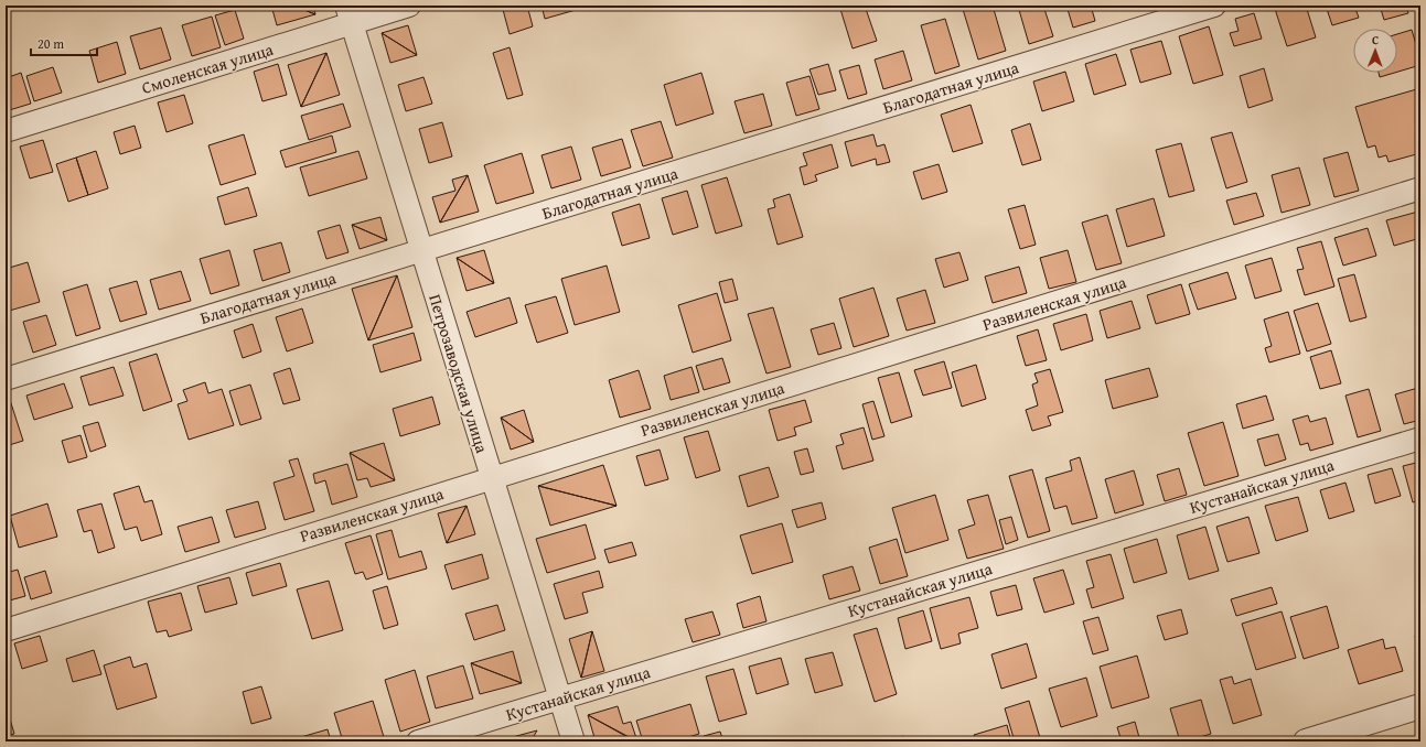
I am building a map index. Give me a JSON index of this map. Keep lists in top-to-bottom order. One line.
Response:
{"streets":{"street":["Смоленская улица","Благодатная улица","Развиленская улица","Петрозаводская улица","Кустанайская улица"]},"crossings":[["Смоленская улица","Петрозаводская улица"],["Благодатная улица","Петрозаводская улица"],["Развиленская улица","Петрозаводская улица"],["Петрозаводская улица","Кустанайская улица"]],"scale_bar":"20 m","north":"top"}
